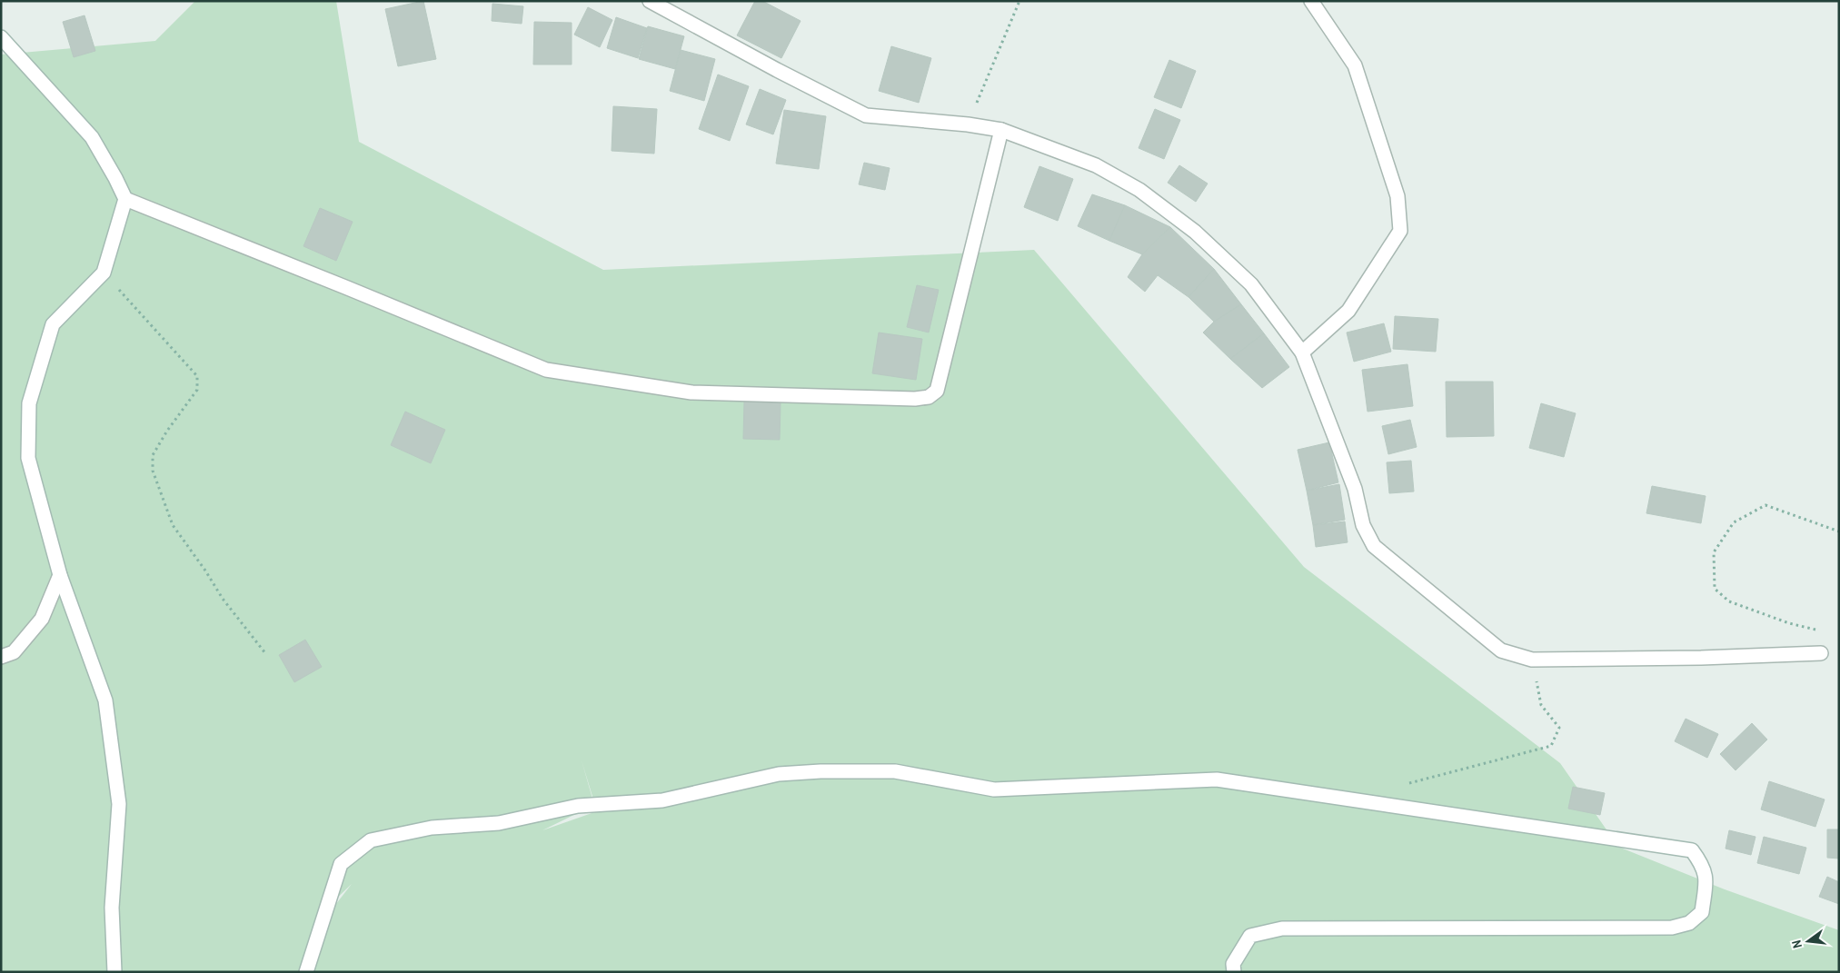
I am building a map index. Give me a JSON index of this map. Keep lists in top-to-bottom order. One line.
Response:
{"north":"left"}
